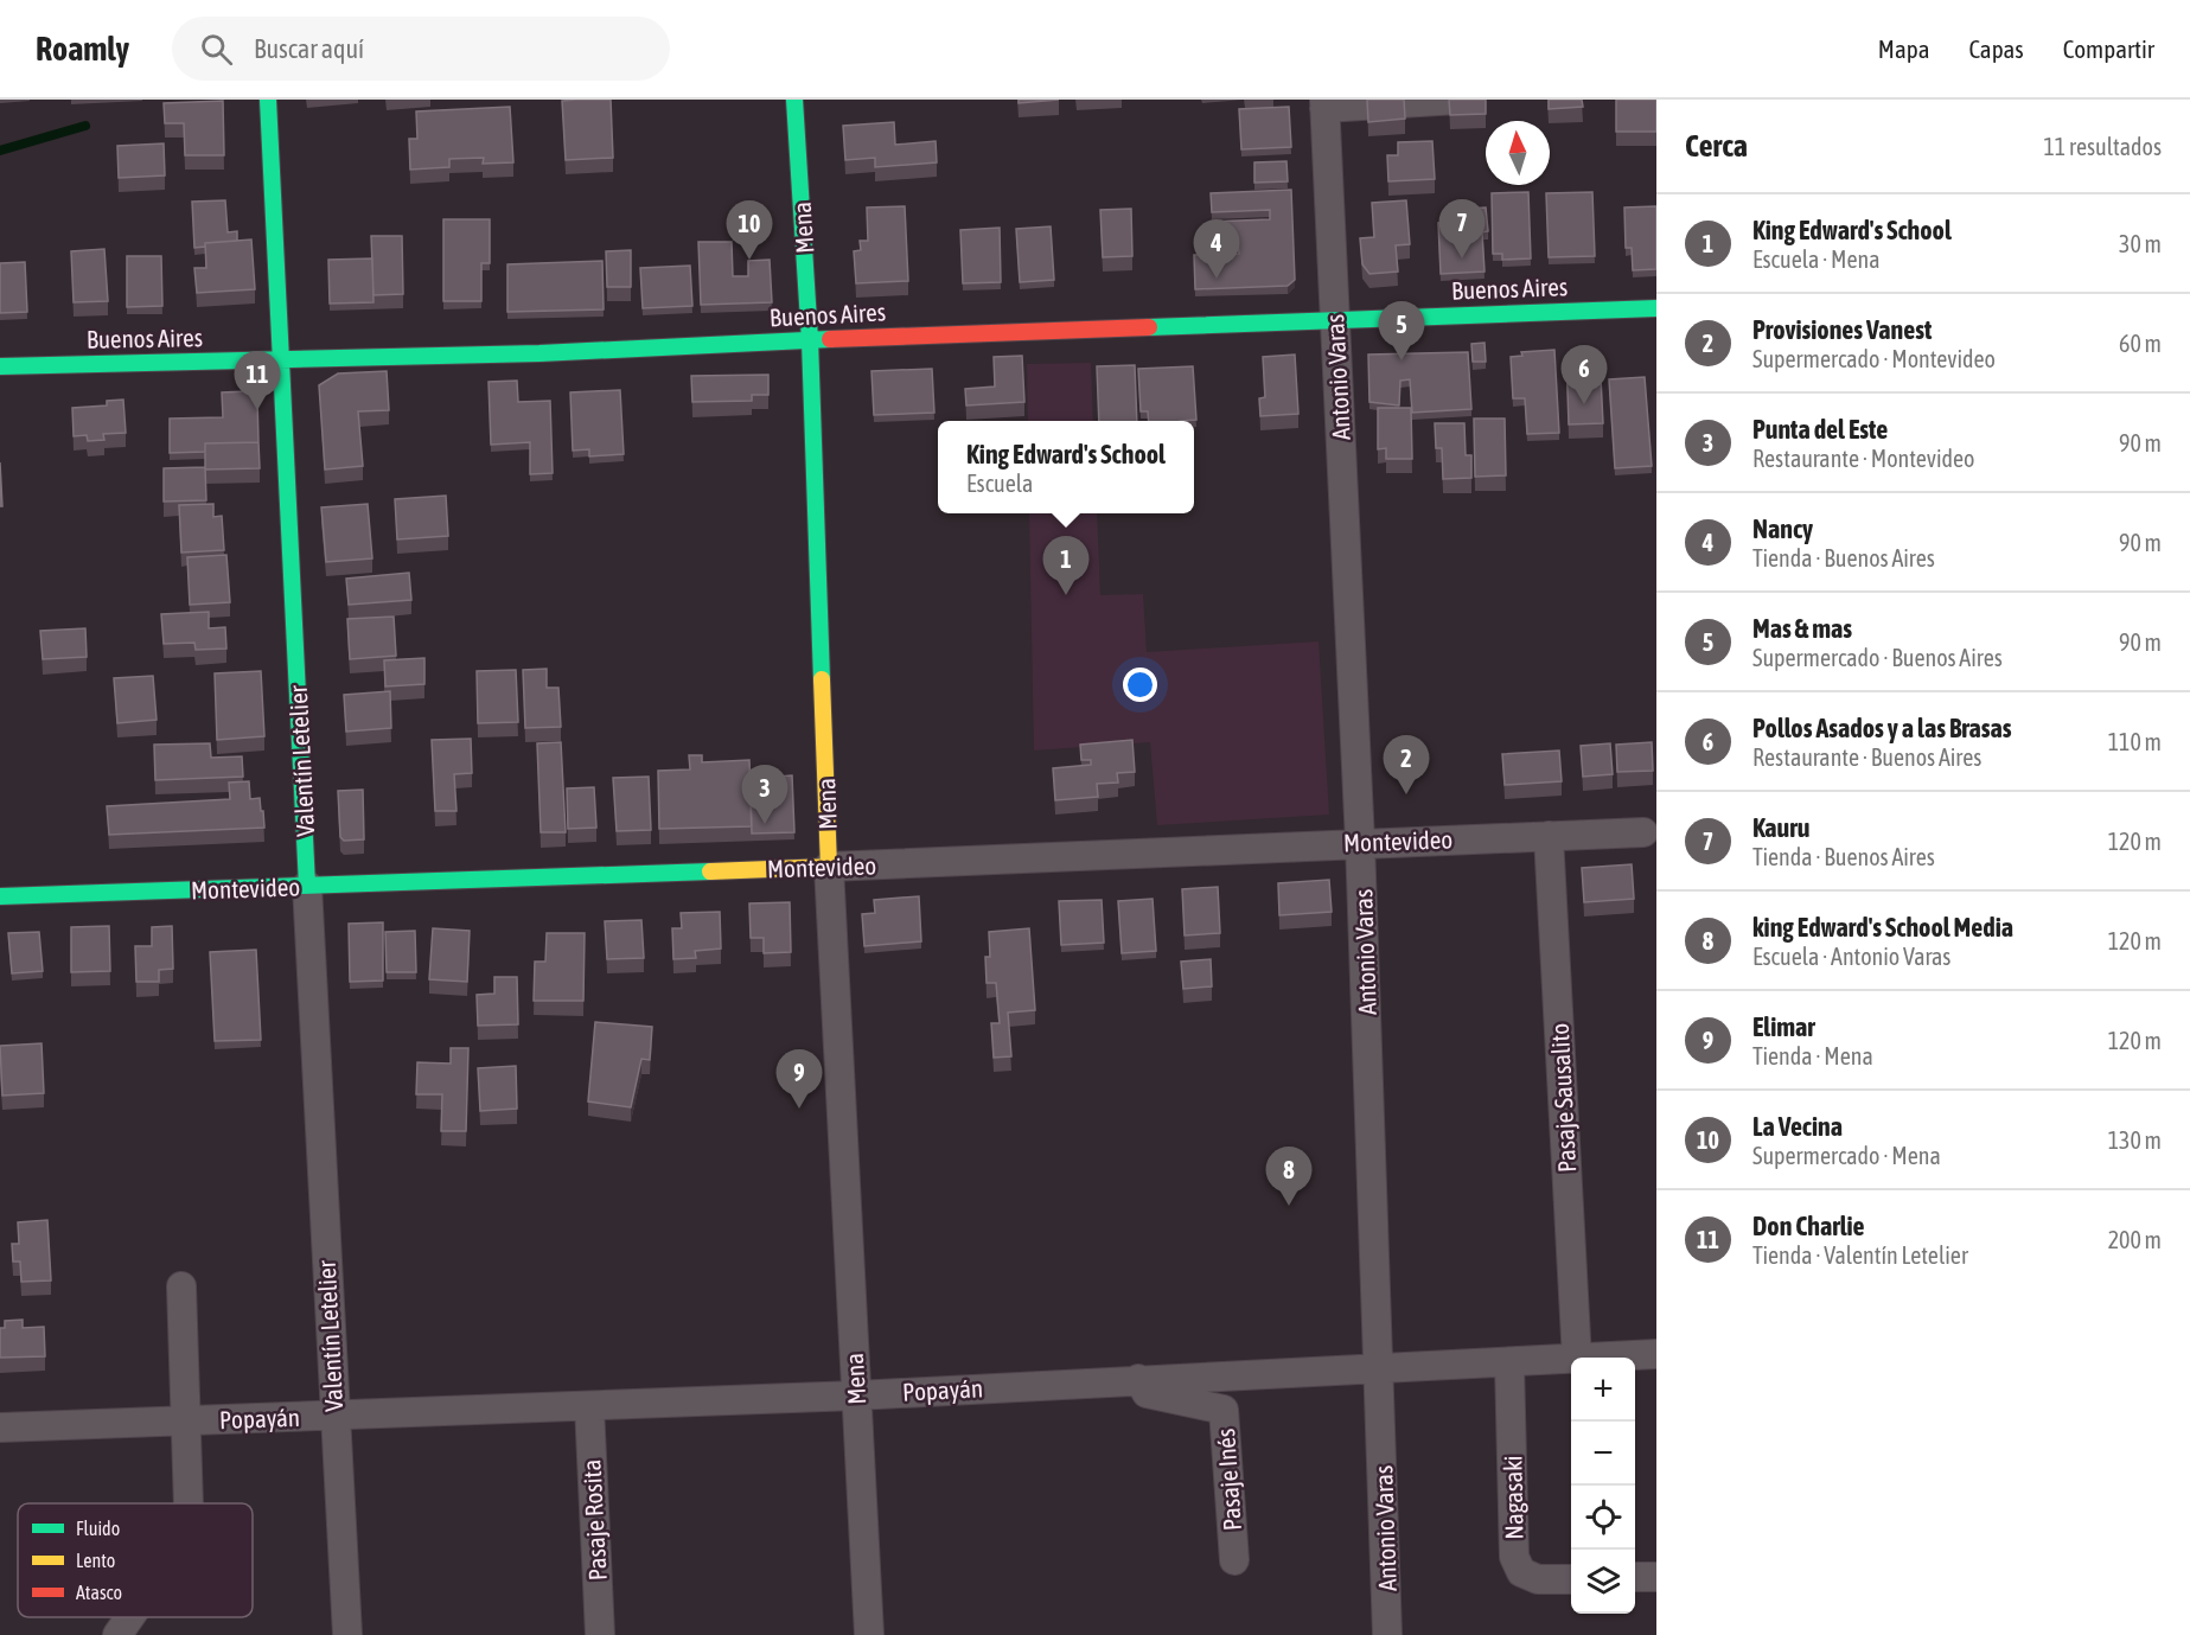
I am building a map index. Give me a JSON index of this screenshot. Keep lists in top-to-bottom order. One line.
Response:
{"streets":{"street":["Mena","Buenos Aires","Antonio Varas","Valentín Letelier","Montevideo","Pasaje Sausalito","Popayán","Pasaje Inés","Nagasaki","Pasaje Rosita"]},"crossings":[["Mena","Buenos Aires"],["Mena","Montevideo"],["Mena","Popayán"],["Buenos Aires","Antonio Varas"],["Buenos Aires","Valentín Letelier"],["Antonio Varas","Montevideo"],["Antonio Varas","Popayán"],["Valentín Letelier","Montevideo"],["Valentín Letelier","Popayán"],["Montevideo","Pasaje Sausalito"],["Popayán","Pasaje Inés"],["Popayán","Nagasaki"],["Popayán","Pasaje Rosita"]],"legend":["Fluido","Lento","Atasco"],"north":"top","page":{"header":"Roamly","search":"Buscar aquí","nav":["Mapa","Capas","Compartir"],"heading":["Cerca","11 resultados"],"list":[{"mark":"1","name":"King Edward's School","note":"Escuela · Mena","value":"30 m"},{"mark":"2","name":"Provisiones Vanest","note":"Supermercado · Montevideo","value":"60 m"},{"mark":"3","name":"Punta del Este","note":"Restaurante · Montevideo","value":"90 m"},{"mark":"4","name":"Nancy","note":"Tienda · Buenos Aires","value":"90 m"},{"mark":"5","name":"Mas & mas","note":"Supermercado · Buenos Aires","value":"90 m"},{"mark":"6","name":"Pollos Asados y a las Brasas","note":"Restaurante · Buenos Aires","value":"110 m"},{"mark":"7","name":"Kauru","note":"Tienda · Buenos Aires","value":"120 m"},{"mark":"8","name":"king Edward's School Media","note":"Escuela · Antonio Varas","value":"120 m"},{"mark":"9","name":"Elimar","note":"Tienda · Mena","value":"120 m"},{"mark":"10","name":"La Vecina","note":"Supermercado · Mena","value":"130 m"},{"mark":"11","name":"Don Charlie","note":"Tienda · Valentín Letelier","value":"200 m"}],"pins":["7","10","4","5","6","11","1","2","3","9","8"],"popup":["King Edward's School","Escuela"],"map_buttons":["+","−"]}}
